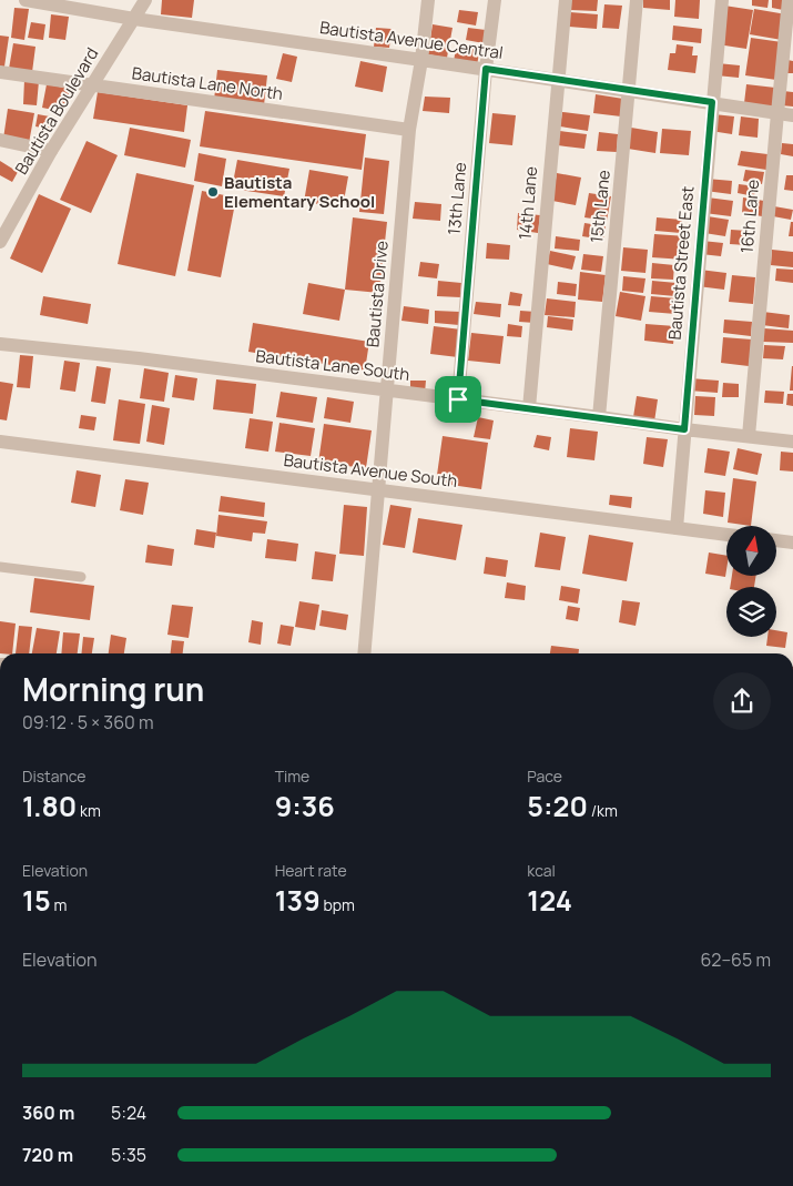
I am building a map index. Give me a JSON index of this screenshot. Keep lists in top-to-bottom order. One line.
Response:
{"streets":{"street":["Bautista Avenue Central","Bautista Lane North","Bautista Boulevard","13th Lane","14th Lane","15th Lane","16th Lane","Bautista Street East","Bautista Drive","Bautista Lane South","Bautista Avenue South"]},"crossings":[["Bautista Avenue Central","Bautista Boulevard"],["Bautista Avenue Central","13th Lane"],["Bautista Avenue Central","14th Lane"],["Bautista Avenue Central","15th Lane"],["Bautista Avenue Central","16th Lane"],["Bautista Avenue Central","Bautista Street East"],["Bautista Avenue Central","Bautista Drive"],["Bautista Lane North","Bautista Boulevard"],["Bautista Lane North","Bautista Drive"],["13th Lane","Bautista Lane South"],["14th Lane","Bautista Lane South"],["15th Lane","Bautista Lane South"],["16th Lane","Bautista Lane South"],["Bautista Street East","Bautista Lane South"],["Bautista Street East","Bautista Avenue South"],["Bautista Drive","Bautista Lane South"],["Bautista Drive","Bautista Avenue South"]],"places":["Bautista Elementary School"],"north":"top","page":{"heading":["Morning run","09:12 · 5 × 360 m"],"stats":[["Distance","1.80 km"],["Time","9:36"],["Pace","5:20 /km"],["Elevation","15 m"],["Heart rate","139 bpm"],["kcal","124"]],"chart":["Elevation","62–65 m"],"list":[{"name":"360 m","note":"5:24"},{"name":"720 m","note":"5:35"}]}}
